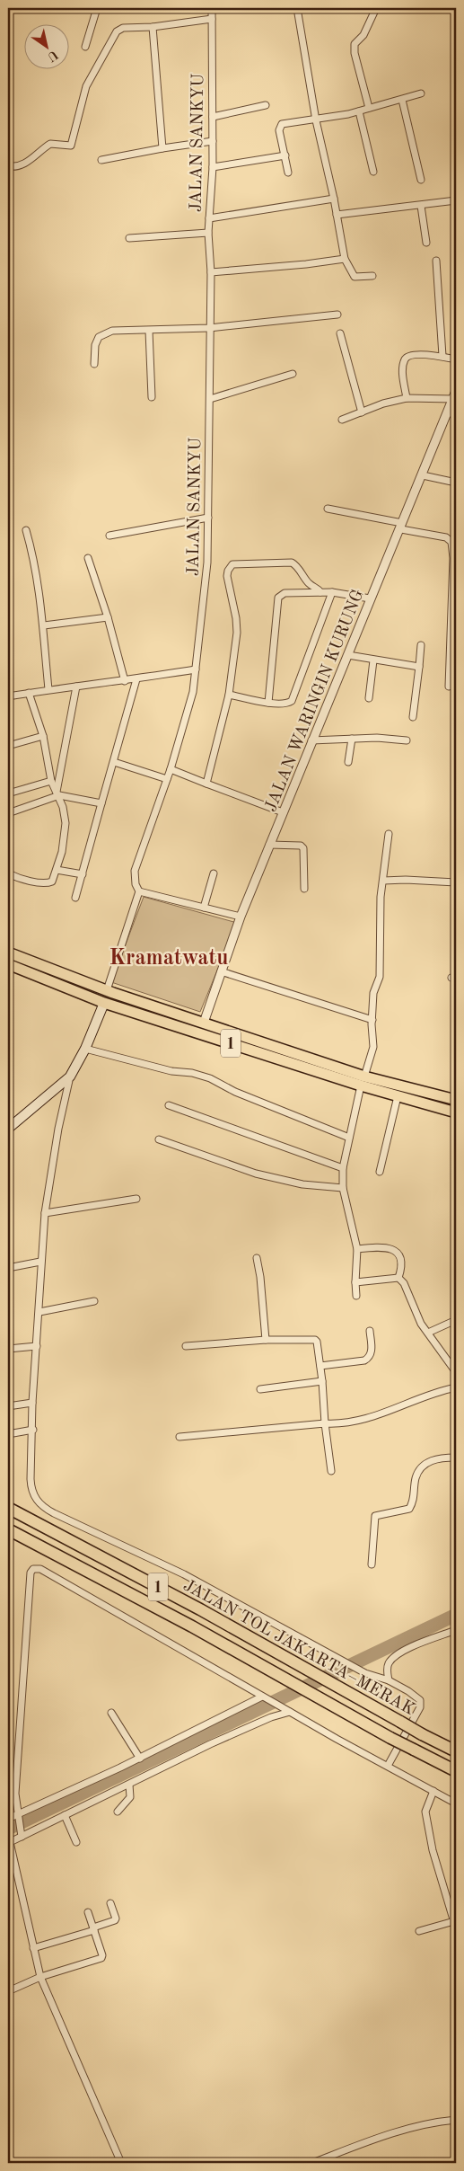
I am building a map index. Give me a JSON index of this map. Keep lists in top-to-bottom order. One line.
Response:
{"streets":{"highway":["1","JALAN TOL JAKARTA–MERAK"],"street":["JALAN SANKYU","JALAN WARINGIN KURUNG"]},"crossings":[["JALAN SANKYU","1"],["JALAN WARINGIN KURUNG","1"]],"districts":["Kramatwatu"],"north":"bottom right"}
